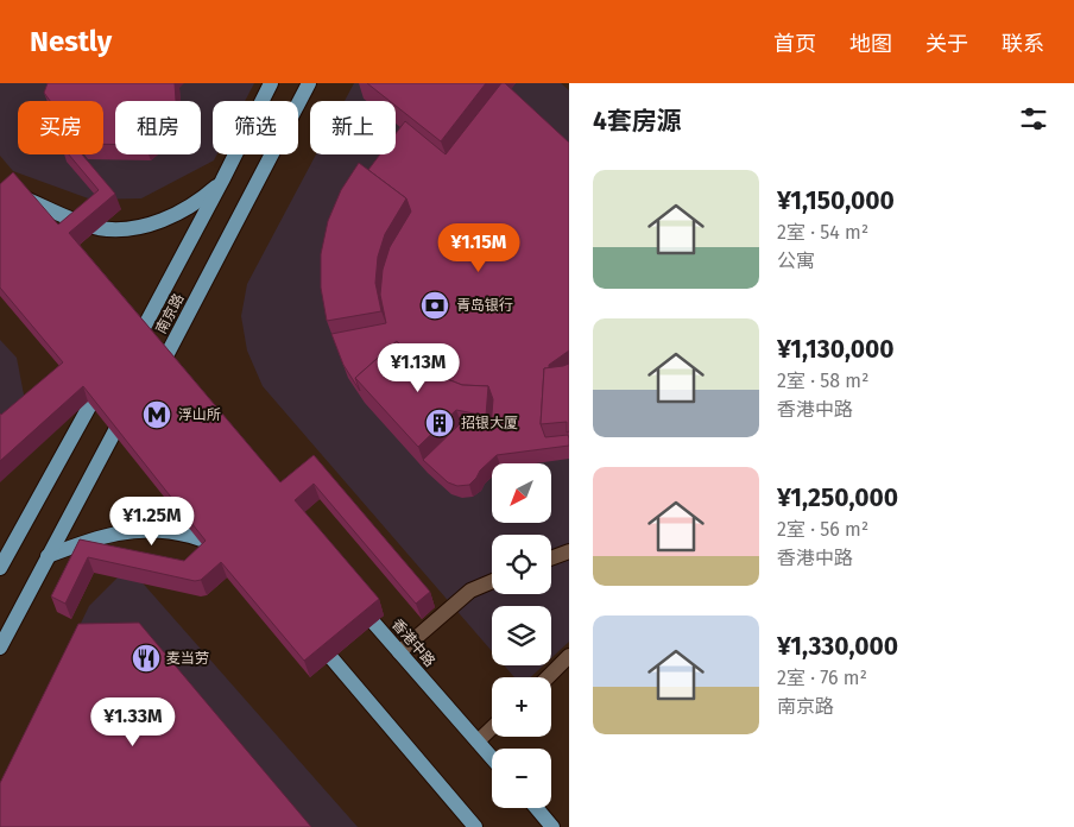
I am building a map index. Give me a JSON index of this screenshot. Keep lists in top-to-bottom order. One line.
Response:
{"streets":{"main road":["南京路","香港中路"]},"places":{"bank":["青岛银行"],"metro station":["浮山所"],"building":["招银大厦"],"restaurant":["麦当劳"]},"north":"bottom left","page":{"header":"Nestly","nav":["首页","地图","关于","联系"],"heading":"4套房源","chip":["买房","租房","筛选","新上"],"list":[{"name":"¥1,150,000","note":"2室 · 54 m² · 公寓"},{"name":"¥1,130,000","note":"2室 · 58 m² · 香港中路"},{"name":"¥1,250,000","note":"2室 · 56 m² · 香港中路"},{"name":"¥1,330,000","note":"2室 · 76 m² · 南京路"}],"price":["¥1.15M","¥1.13M","¥1.25M","¥1.33M"],"map_buttons":["+","−"]}}
